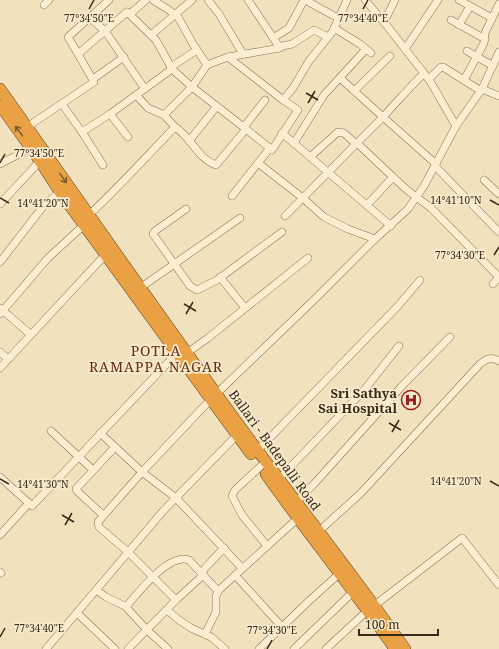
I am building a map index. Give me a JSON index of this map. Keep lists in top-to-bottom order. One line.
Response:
{"streets":{"highway":["Ballari - Badepalli Road"]},"districts":["POTLA RAMAPPA NAGAR"],"places":{"hospital":["Sri Sathya Sai Hospital"]},"scale_bar":"100 m","coordinates":["77°34'50\"E","77°34'40\"E","14°41'10\"N","14°41'20\"N","77°34'30\"E","14°41'30\"N"]}
